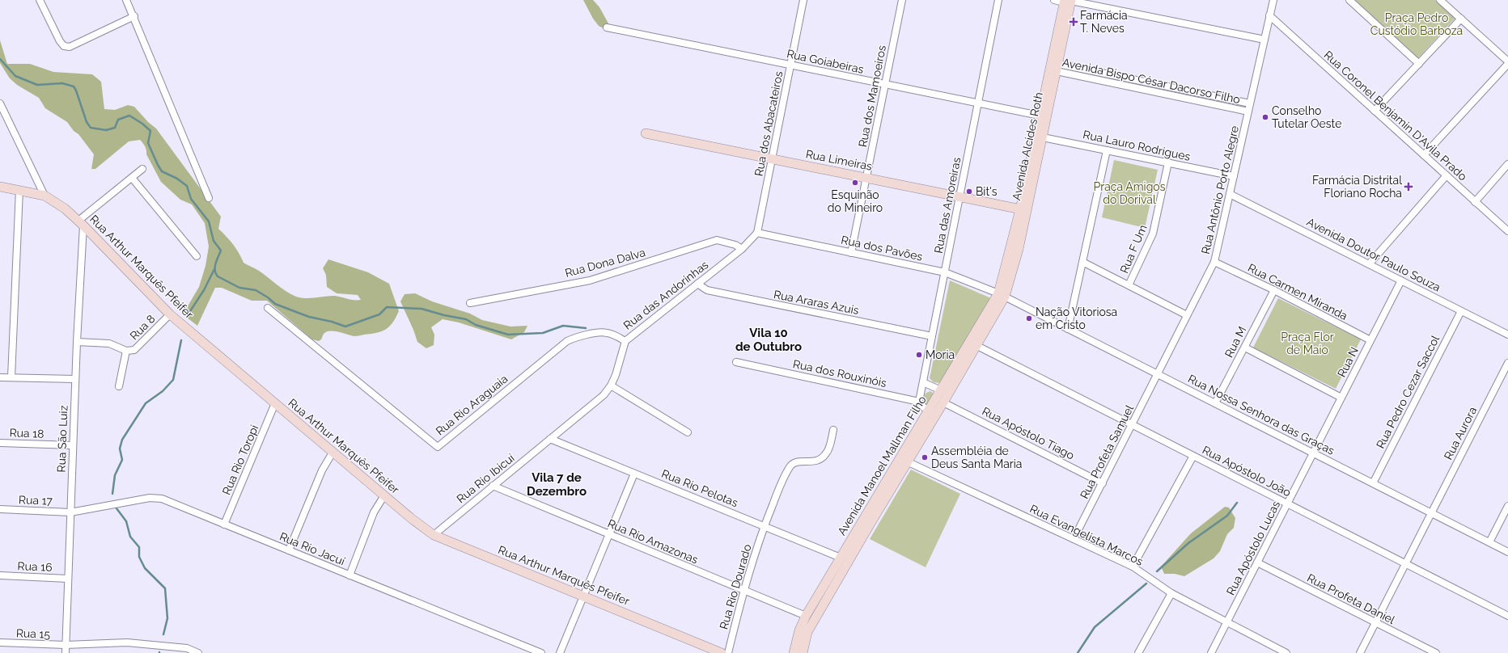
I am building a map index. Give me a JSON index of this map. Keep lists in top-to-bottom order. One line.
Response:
{"streets":{"street":["Rua Goiabeiras","Avenida Bispo César Dacorso Filho","Rua dos Mamoeiros","Rua Coronel Benjamin D'Avila Prado","Rua dos Abacateiros","Rua Lauro Rodrigues","Avenida Alcides Roth","Rua Limeiras","Rua Antônio Porto Alegre","Rua das Amoreiras","Rua dos Pavões","Rua F Um","Avenida Doutor Paulo Souza","Rua Dona Dalva","Rua Arthur Marquês Pfeifer","Rua Carmen Miranda","Rua das Andorinhas","Rua Araras Azuis","Rua 8","Rua M","Rua N","Rua dos Rouxinóis","Rua Pedro Cezar Saccol","Rua Rio Araguaia","Rua Nossa Senhora das Graças","Rua 18","Rua Apóstolo Tiago","Rua Aurora","Rua São Luiz","Rua Profeta Samuel","Rua Rio Toropi","Avenida Manoel Mallman Filho","Rua Apóstolo João","Rua Rio Ibicuí","Rua Rio Pelotas","Rua 17","Rua Evangelista Marcos","Rua Rio Amazonas","Rua Apóstolo Lucas","Rua Rio Jacuí","Rua 16","Rua Rio Dourado","Rua Profeta Daniel","Rua 15"]},"crossings":[["Rua Goiabeiras","Rua dos Mamoeiros"],["Rua Goiabeiras","Rua dos Abacateiros"],["Rua Goiabeiras","Avenida Alcides Roth"],["Rua Goiabeiras","Rua das Amoreiras"],["Avenida Bispo César Dacorso Filho","Avenida Alcides Roth"],["Avenida Bispo César Dacorso Filho","Rua Antônio Porto Alegre"],["Rua dos Mamoeiros","Rua Limeiras"],["Rua dos Mamoeiros","Rua dos Pavões"],["Rua Coronel Benjamin D'Avila Prado","Rua Antônio Porto Alegre"],["Rua dos Abacateiros","Rua Limeiras"],["Rua dos Abacateiros","Rua dos Pavões"],["Rua dos Abacateiros","Rua das Andorinhas"],["Rua Lauro Rodrigues","Avenida Alcides Roth"],["Rua Lauro Rodrigues","Rua Antônio Porto Alegre"],["Rua Lauro Rodrigues","Rua F Um"],["Avenida Alcides Roth","Rua Limeiras"],["Avenida Alcides Roth","Rua dos Pavões"],["Avenida Alcides Roth","Rua Nossa Senhora das Graças"],["Avenida Alcides Roth","Avenida Manoel Mallman Filho"],["Rua Limeiras","Rua das Amoreiras"],["Rua Antônio Porto Alegre","Avenida Doutor Paulo Souza"],["Rua Antônio Porto Alegre","Rua Carmen Miranda"],["Rua Antônio Porto Alegre","Rua Nossa Senhora das Graças"],["Rua Antônio Porto Alegre","Rua Profeta Samuel"],["Rua das Amoreiras","Rua dos Pavões"],["Rua das Amoreiras","Rua Araras Azuis"],["Rua das Amoreiras","Rua dos Rouxinóis"],["Rua dos Pavões","Rua das Andorinhas"],["Rua dos Pavões","Rua Nossa Senhora das Graças"],["Rua dos Pavões","Avenida Manoel Mallman Filho"],["Avenida Doutor Paulo Souza","Rua N"],["Avenida Doutor Paulo Souza","Rua Pedro Cezar Saccol"],["Rua Dona Dalva","Rua das Andorinhas"],["Rua Arthur Marquês Pfeifer","Rua 8"],["Rua Arthur Marquês Pfeifer","Rua São Luiz"],["Rua Arthur Marquês Pfeifer","Rua Rio Toropi"],["Rua Arthur Marquês Pfeifer","Rua Rio Ibicuí"],["Rua Carmen Miranda","Rua M"],["Rua Carmen Miranda","Rua N"],["Rua das Andorinhas","Rua Araras Azuis"],["Rua das Andorinhas","Rua Rio Araguaia"],["Rua das Andorinhas","Rua Rio Ibicuí"],["Rua das Andorinhas","Rua Rio Pelotas"],["Rua M","Rua Nossa Senhora das Graças"],["Rua N","Rua Nossa Senhora das Graças"],["Rua N","Rua Apóstolo Lucas"],["Rua Pedro Cezar Saccol","Rua Nossa Senhora das Graças"],["Rua Nossa Senhora das Graças","Rua Aurora"],["Rua Nossa Senhora das Graças","Rua Profeta Samuel"],["Rua Nossa Senhora das Graças","Avenida Manoel Mallman Filho"],["Rua Nossa Senhora das Graças","Rua Apóstolo Lucas"],["Rua 18","Rua São Luiz"],["Rua Apóstolo Tiago","Rua Profeta Samuel"],["Rua Apóstolo Tiago","Avenida Manoel Mallman Filho"],["Rua Aurora","Rua Apóstolo João"],["Rua Aurora","Rua Profeta Daniel"],["Rua São Luiz","Rua 17"],["Rua São Luiz","Rua Rio Jacuí"],["Rua São Luiz","Rua 16"],["Rua São Luiz","Rua 15"],["Rua Profeta Samuel","Rua Apóstolo João"],["Rua Profeta Samuel","Rua Evangelista Marcos"],["Rua Rio Toropi","Rua Rio Jacuí"],["Avenida Manoel Mallman Filho","Rua Apóstolo João"],["Avenida Manoel Mallman Filho","Rua Rio Pelotas"],["Avenida Manoel Mallman Filho","Rua Evangelista Marcos"],["Avenida Manoel Mallman Filho","Rua Rio Amazonas"],["Rua Apóstolo João","Rua Apóstolo Lucas"],["Rua Rio Ibicuí","Rua Rio Pelotas"],["Rua Rio Ibicuí","Rua Rio Amazonas"],["Rua Rio Pelotas","Rua Rio Dourado"],["Rua 17","Rua Rio Jacuí"],["Rua Evangelista Marcos","Rua Apóstolo Lucas"],["Rua Rio Amazonas","Rua Rio Dourado"],["Rua Apóstolo Lucas","Rua Profeta Daniel"]],"districts":["Vila 10 de Outubro","Vila 7 de Dezembro"],"parks":["Praça Pedro Custódio Barboza","Praça Amigos do Dorival","Praça Flor de Maio"],"places":{"health":["Farmácia T. Neves","Farmácia Distrital Floriano Rocha"],"other":["Conselho Tutelar Oeste","Esquinão do Mineiro","Bit's","Nação Vitoriosa em Cristo","Moria","Assembléia de Deus Santa Maria"]}}
